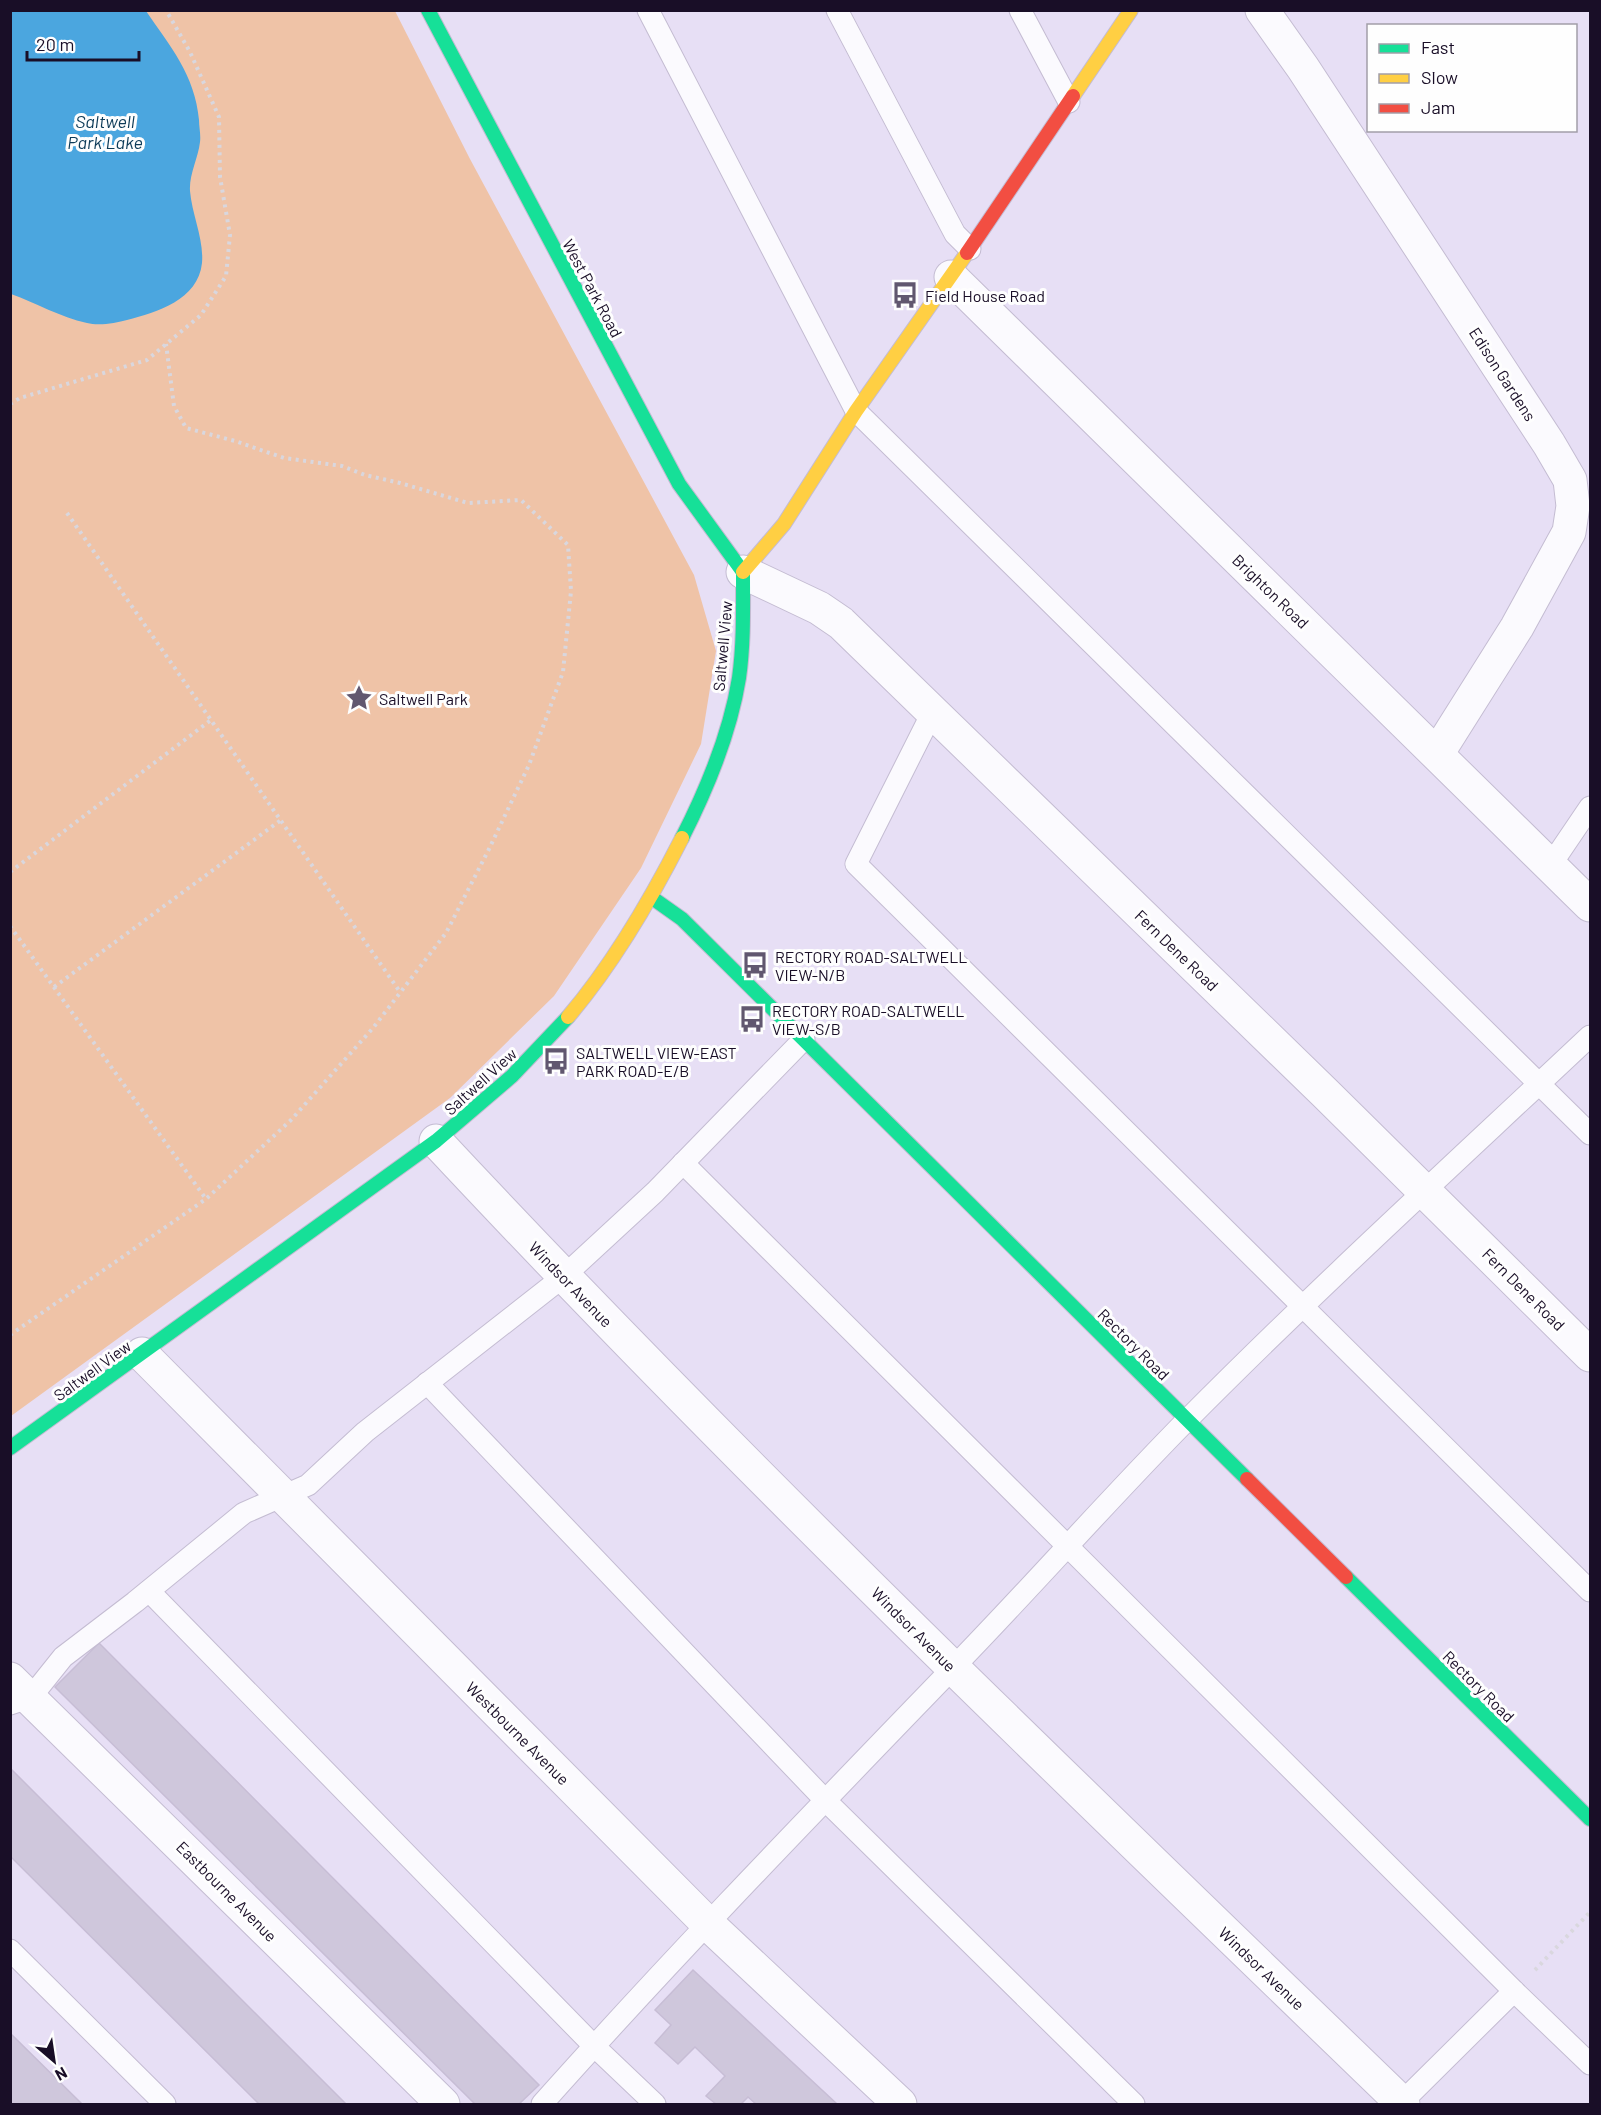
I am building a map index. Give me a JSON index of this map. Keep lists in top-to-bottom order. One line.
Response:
{"streets":{"street":["West Park Road","Edison Gardens","Brighton Road","Saltwell View","Fern Dene Road","Windsor Avenue","Rectory Road","Westbourne Avenue","Eastbourne Avenue"]},"crossings":[["West Park Road","Saltwell View"],["West Park Road","Fern Dene Road"],["Edison Gardens","Brighton Road"],["Saltwell View","Fern Dene Road"],["Saltwell View","Windsor Avenue"],["Saltwell View","Rectory Road"],["Saltwell View","Westbourne Avenue"]],"water":["Saltwell Park Lake"],"places":{"bus stop":["Field House Road","RECTORY ROAD-SALTWELL VIEW-N/B","RECTORY ROAD-SALTWELL VIEW-S/B","SALTWELL VIEW-EAST PARK ROAD-E/B"],"place":["Saltwell Park"]},"legend":["Fast","Slow","Jam"],"scale_bar":"20 m","north":"bottom right"}
